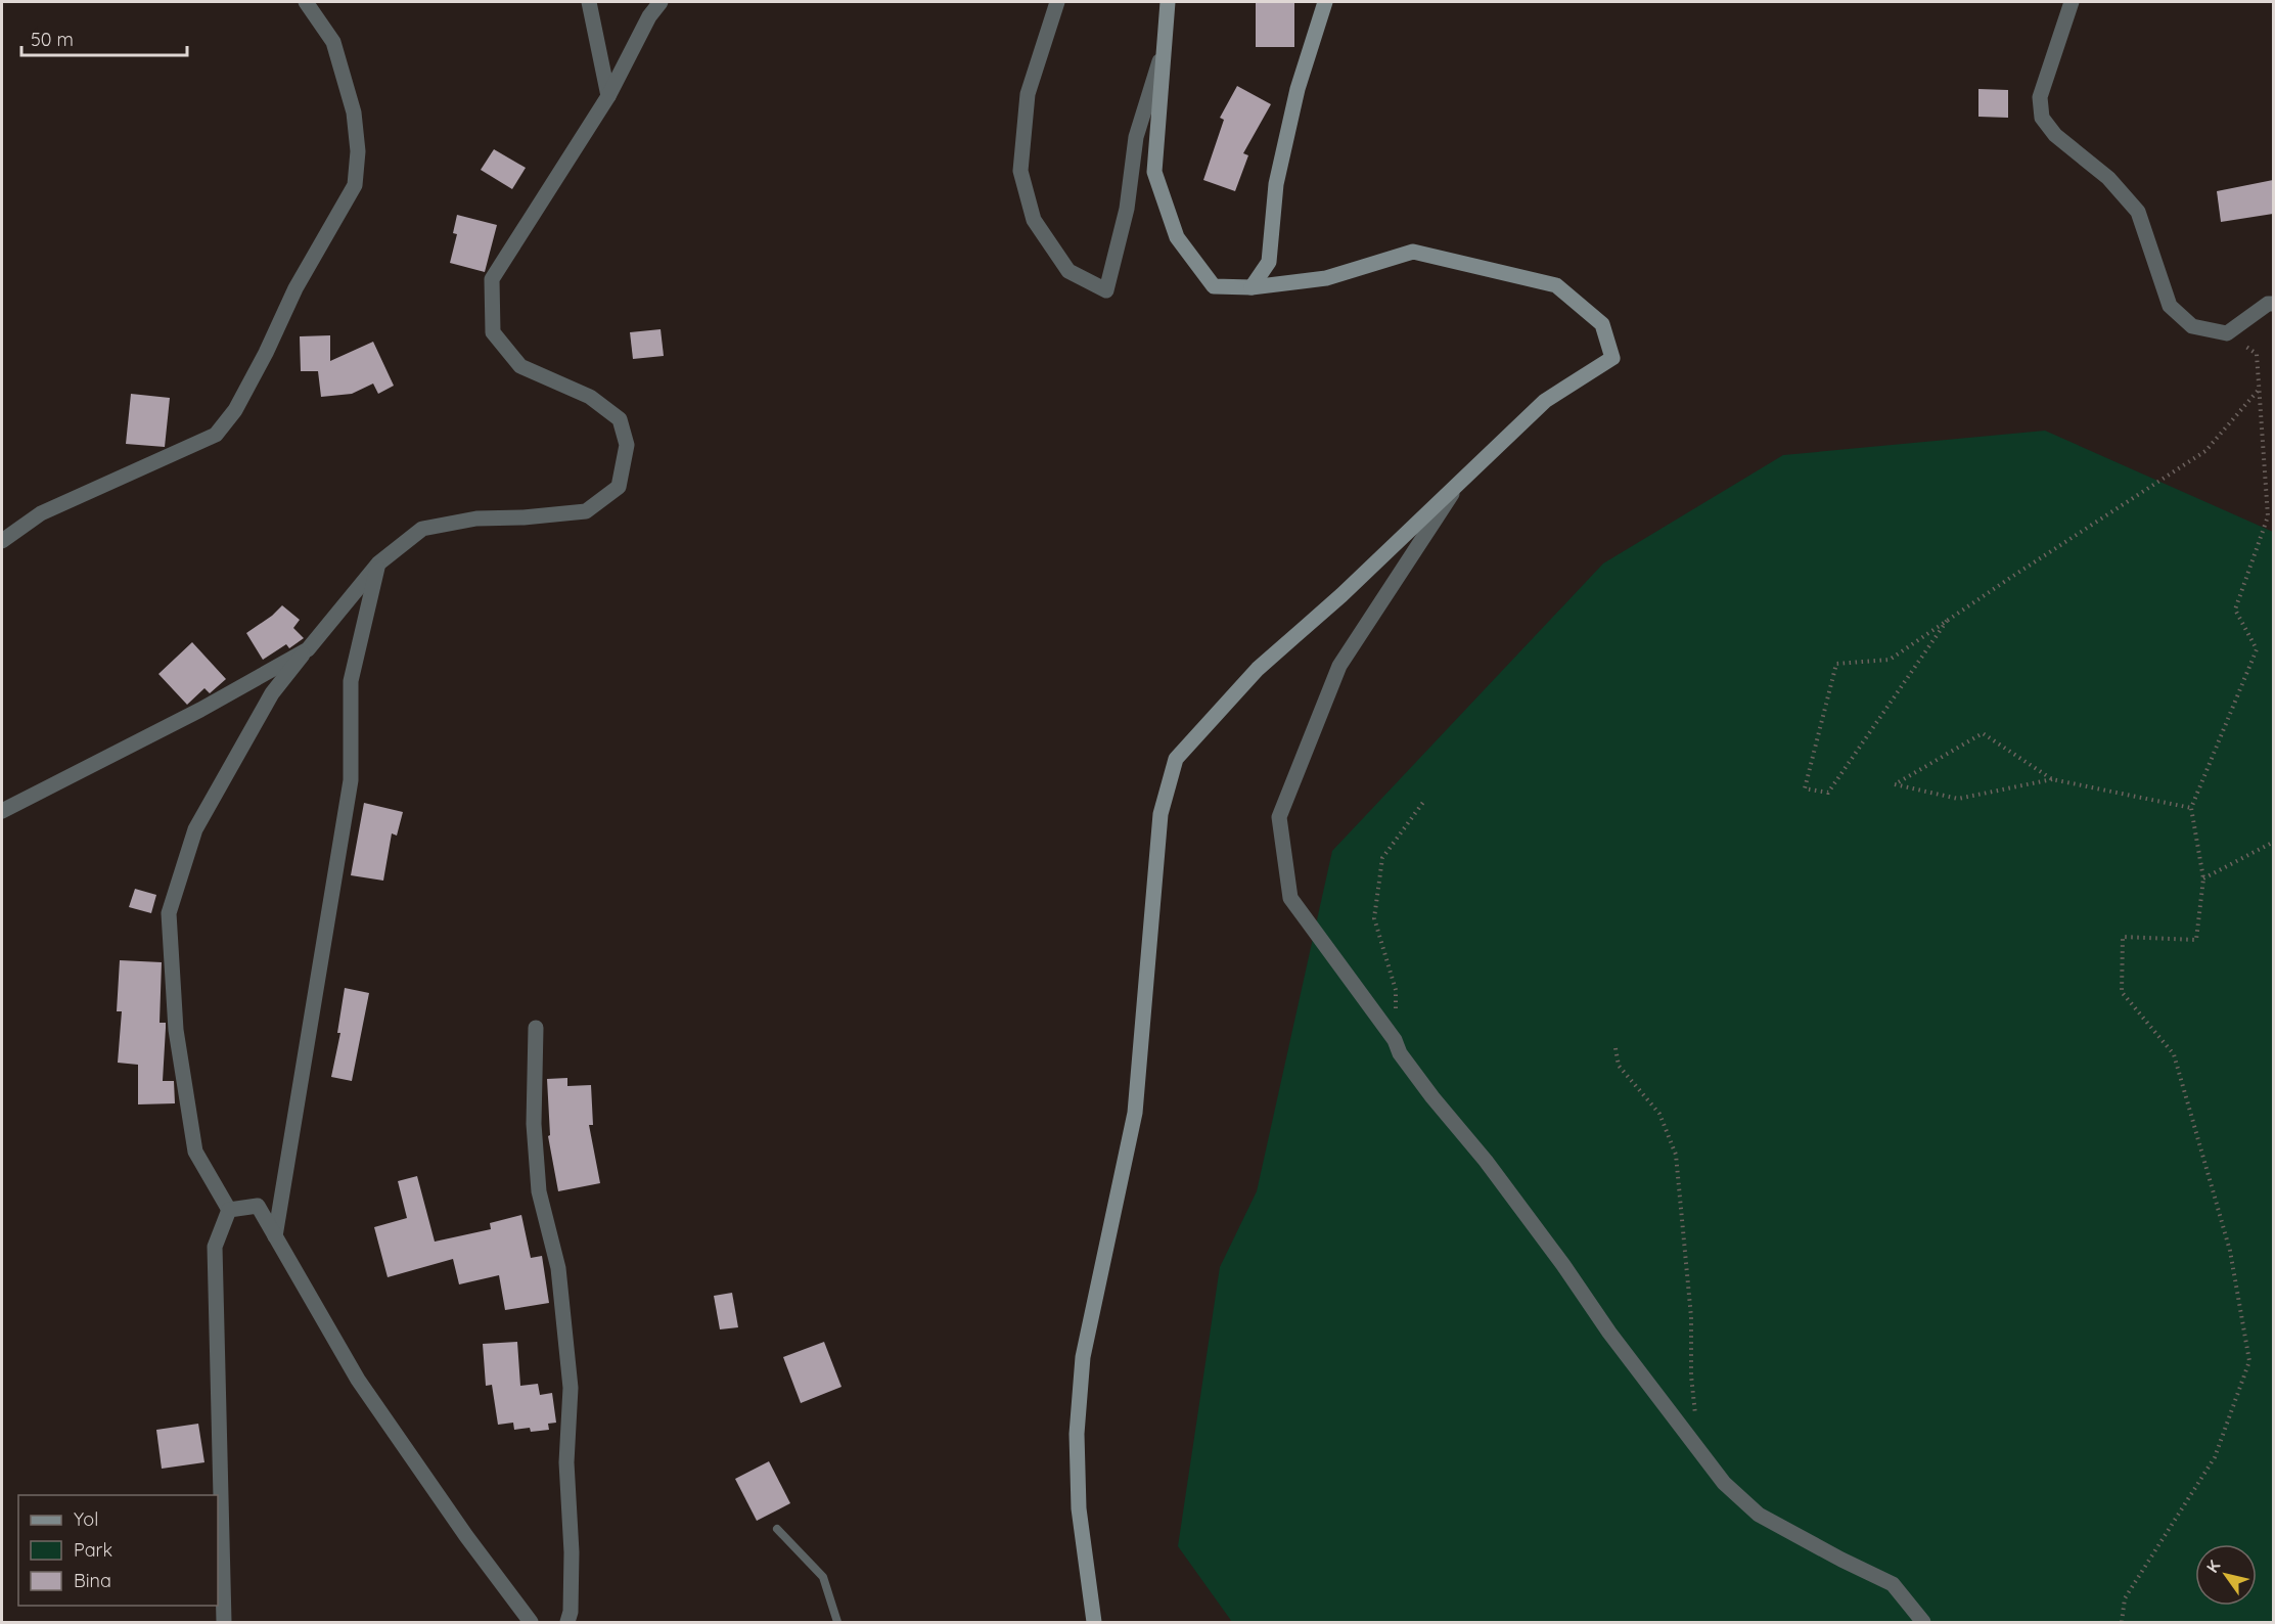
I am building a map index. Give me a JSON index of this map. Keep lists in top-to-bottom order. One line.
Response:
{"legend":["Yol","Park","Bina"],"scale_bar":"50 m","north":"top left"}
